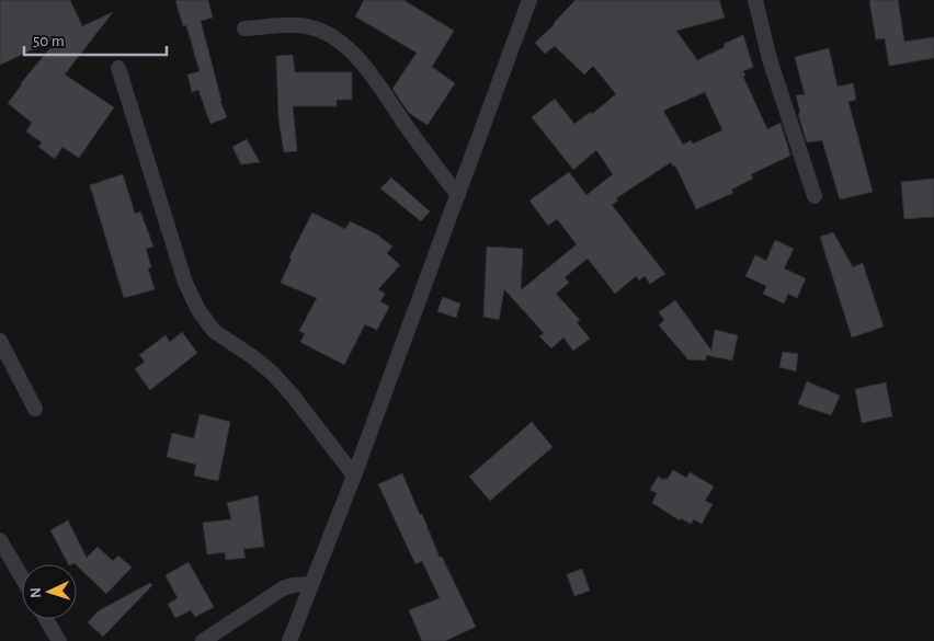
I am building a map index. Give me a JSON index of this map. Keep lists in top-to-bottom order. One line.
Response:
{"scale_bar":"50 m","north":"left"}
